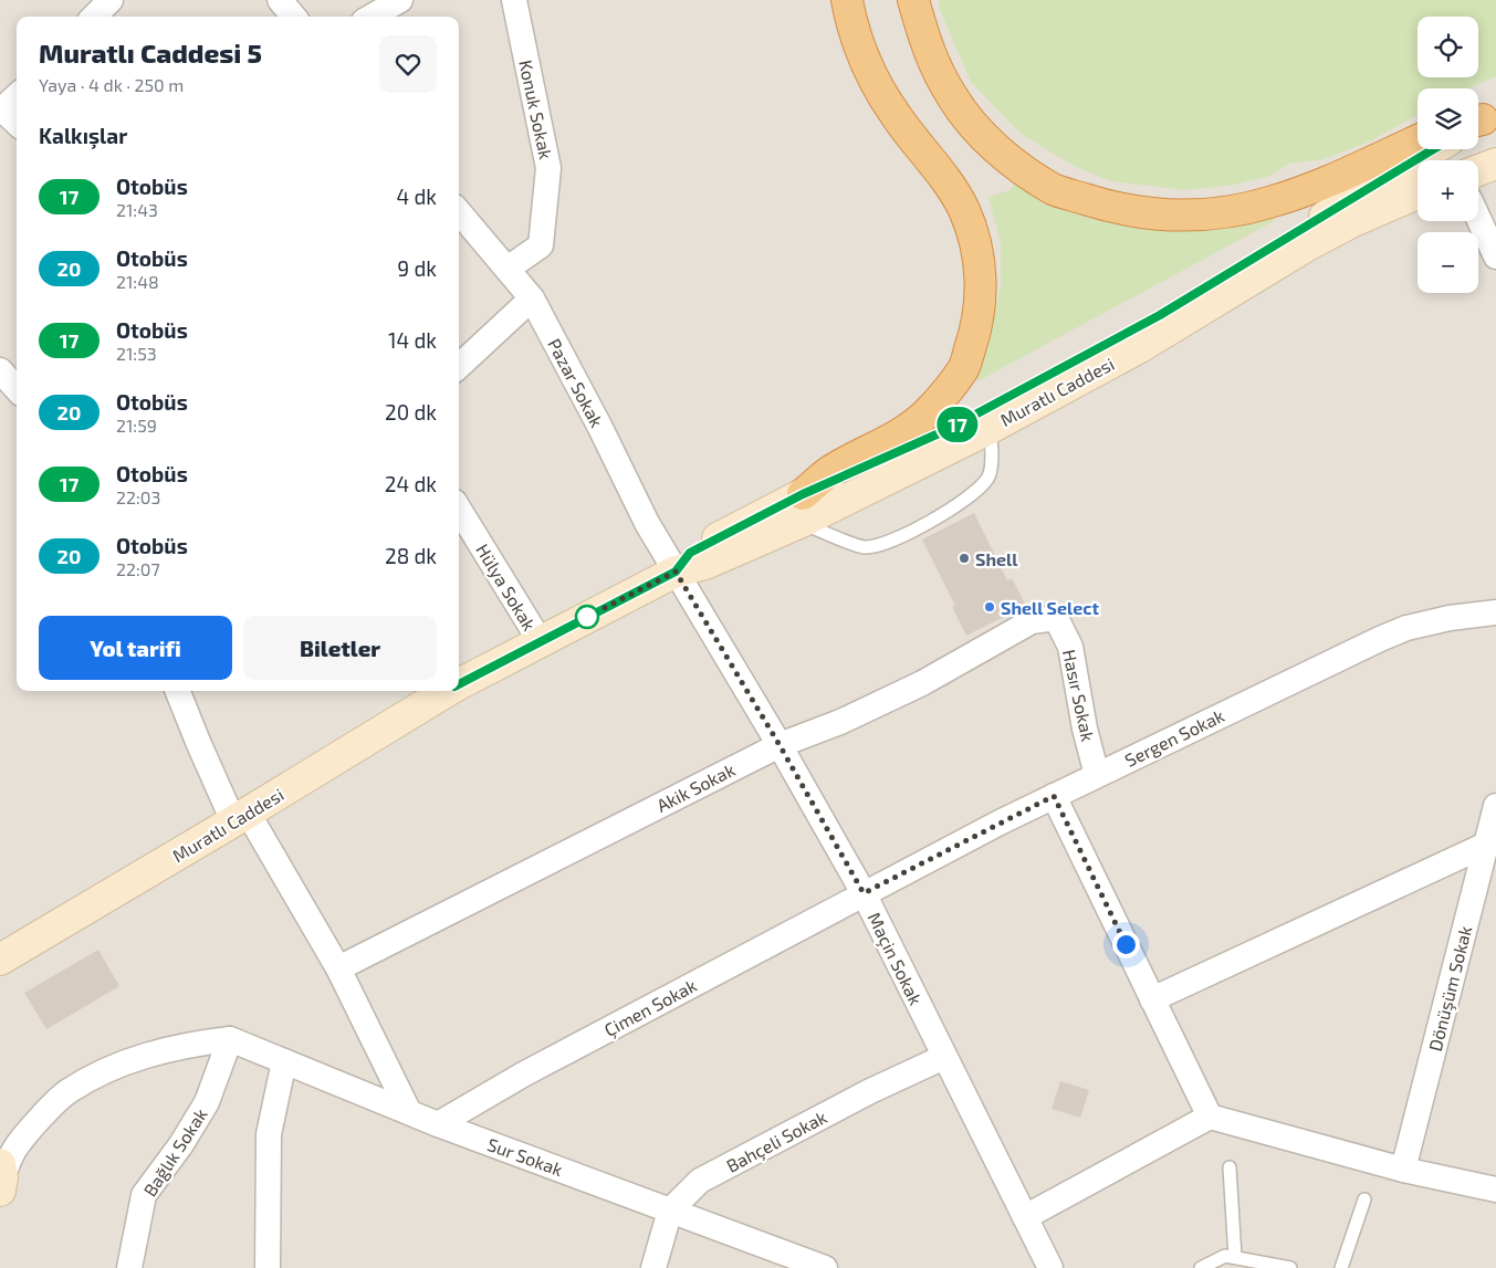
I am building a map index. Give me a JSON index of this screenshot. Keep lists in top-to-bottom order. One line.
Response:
{"streets":{"main road":["Muratlı Caddesi"],"street":["Konuk Sokak","Pazar Sokak","Hülya Sokak","Hasır Sokak","Sergen Sokak","Akik Sokak","Maçin Sokak","Dönüşüm Sokak","Çimen Sokak","Bahçeli Sokak","Bağlık Sokak","Sur Sokak"]},"crossings":[["Konuk Sokak","Pazar Sokak"],["Pazar Sokak","Muratlı Caddesi"],["Pazar Sokak","Maçin Sokak"],["Muratlı Caddesi","Hülya Sokak"],["Muratlı Caddesi","Maçin Sokak"],["Hasır Sokak","Sergen Sokak"],["Hasır Sokak","Akik Sokak"],["Sergen Sokak","Maçin Sokak"],["Sergen Sokak","Çimen Sokak"],["Akik Sokak","Maçin Sokak"],["Maçin Sokak","Çimen Sokak"],["Maçin Sokak","Bahçeli Sokak"],["Çimen Sokak","Sur Sokak"],["Bahçeli Sokak","Sur Sokak"],["Bağlık Sokak","Sur Sokak"]],"places":["Shell","Shell Select"],"lines":["bus line 17"],"page":{"on_map":"17","map_buttons":["+","−"],"heading":[["Muratlı Caddesi 5","Yaya · 4 dk · 250 m"],"Kalkışlar"],"list":[{"mark":"17","name":"Otobüs","note":"21:43","value":"4 dk"},{"mark":"20","name":"Otobüs","note":"21:48","value":"9 dk"},{"mark":"17","name":"Otobüs","note":"21:53","value":"14 dk"},{"mark":"20","name":"Otobüs","note":"21:59","value":"20 dk"},{"mark":"17","name":"Otobüs","note":"22:03","value":"24 dk"},{"mark":"20","name":"Otobüs","note":"22:07","value":"28 dk"}],"buttons":["Yol tarifi","Biletler"]}}
